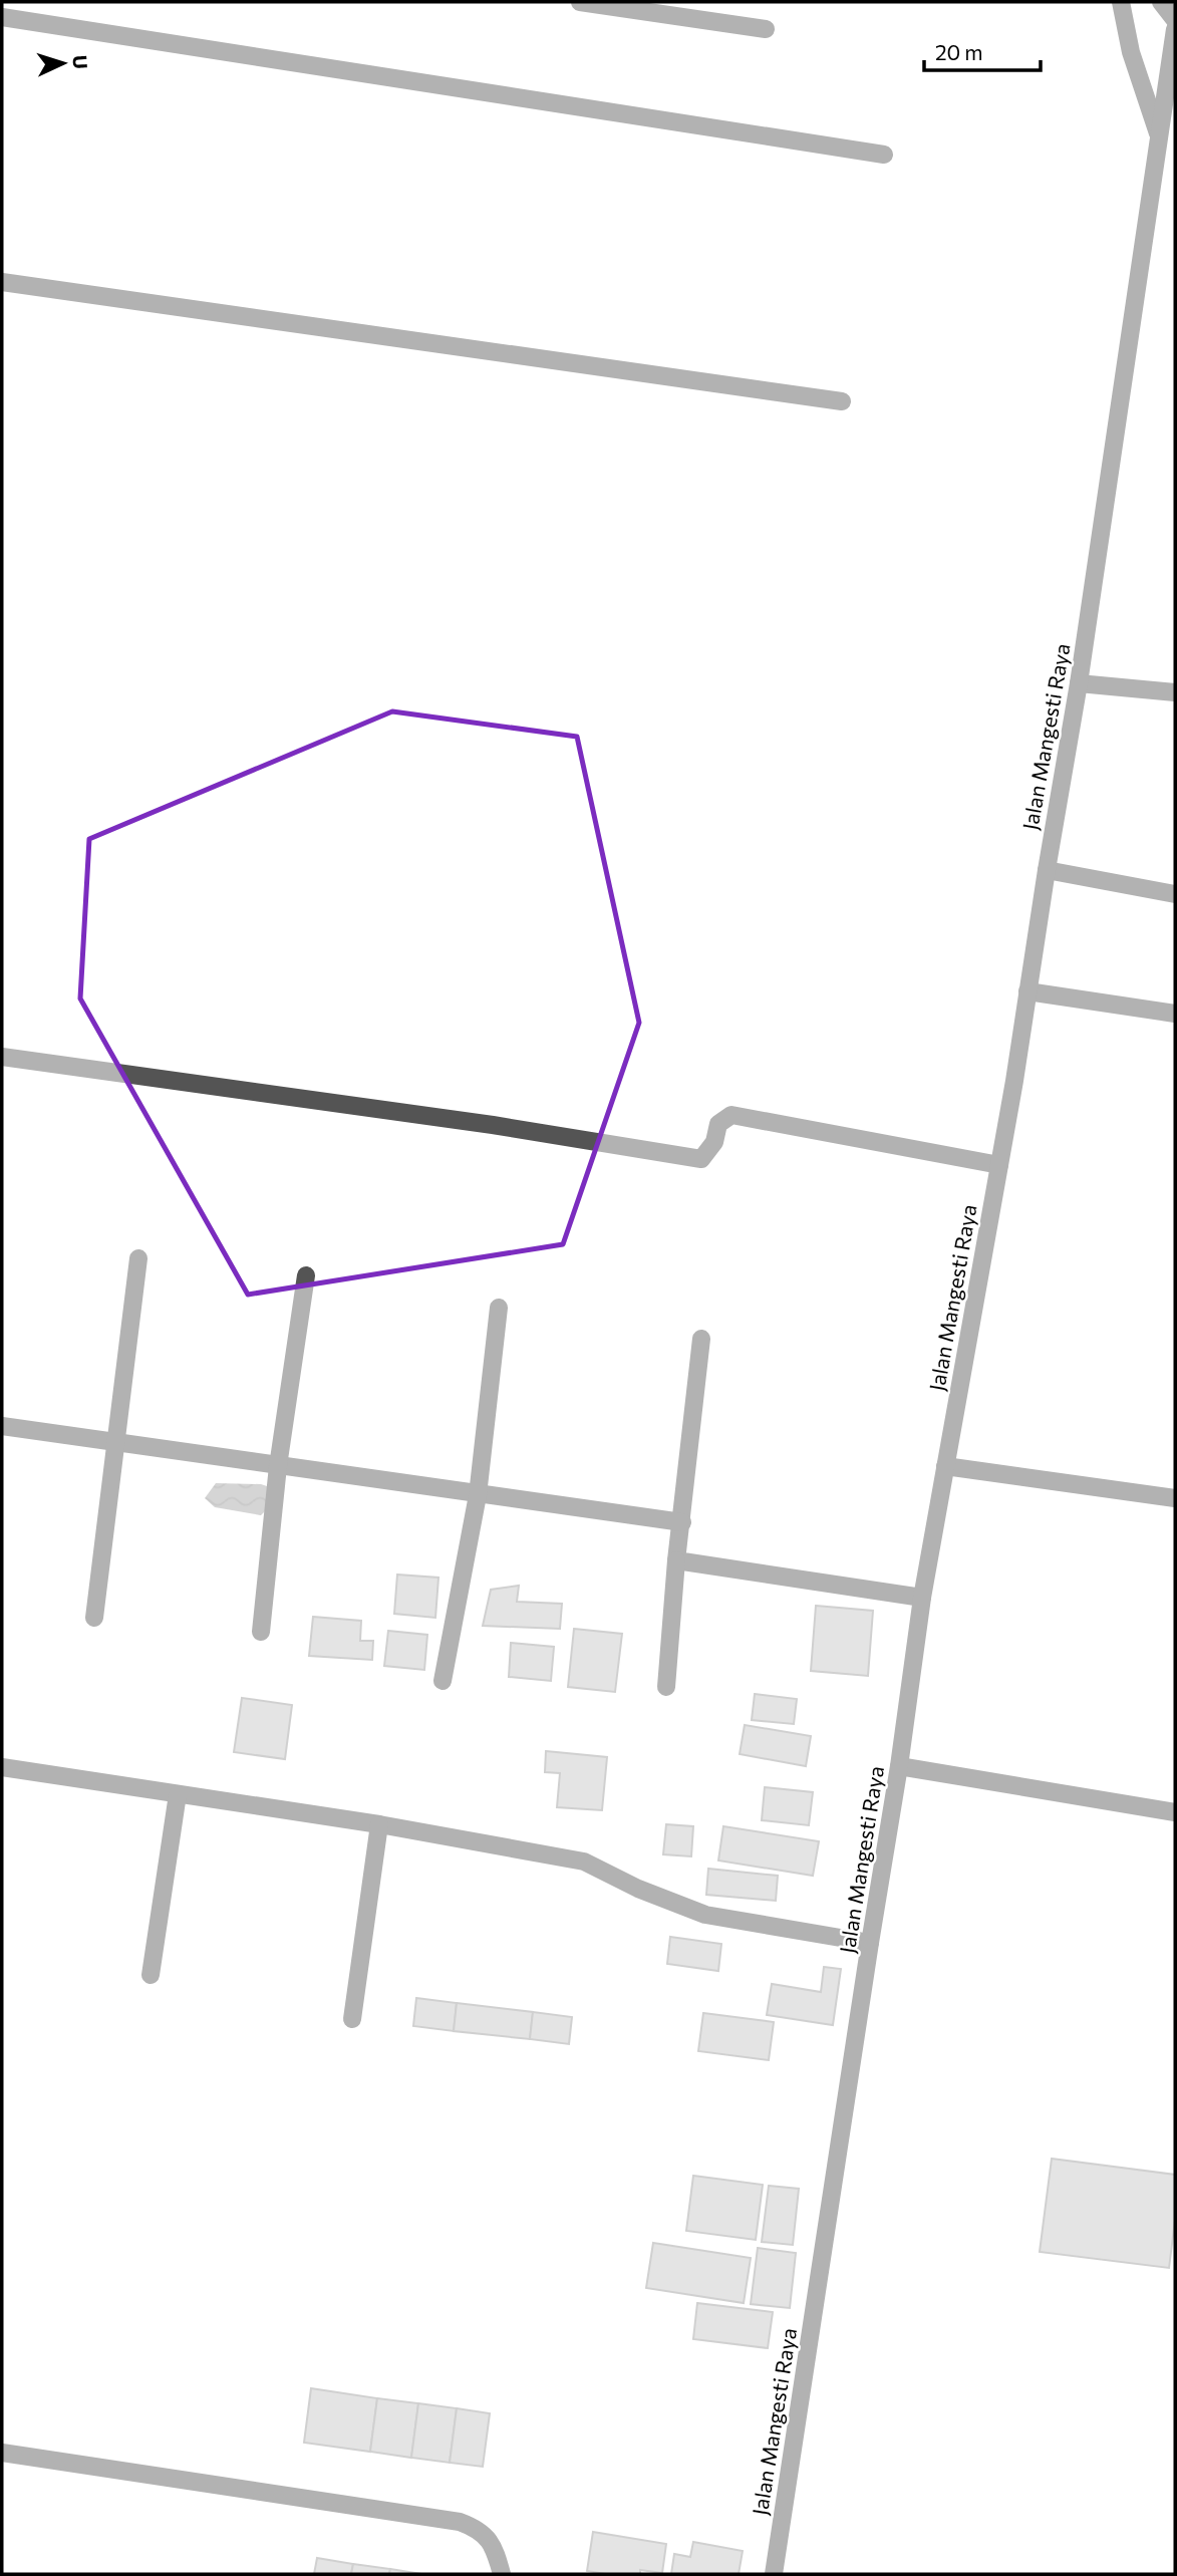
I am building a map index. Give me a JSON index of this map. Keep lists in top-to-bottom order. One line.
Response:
{"streets":{"street":["Jalan Mangesti Raya"]},"scale_bar":"20 m","north":"right"}
